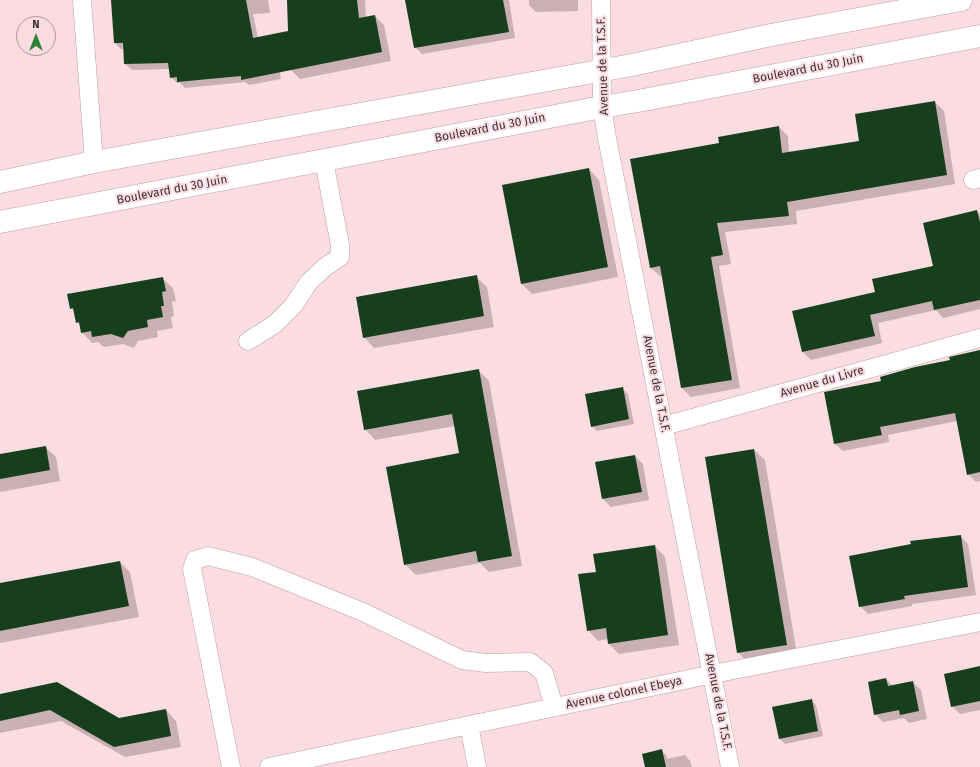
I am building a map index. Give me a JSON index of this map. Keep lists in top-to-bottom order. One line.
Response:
{"streets":{"main road":["Boulevard du 30 Juin"],"street":["Avenue de la T.S.F.","Avenue du Livre","Avenue colonel Ebeya"]},"crossings":[["Avenue de la T.S.F.","Boulevard du 30 Juin"],["Avenue de la T.S.F.","Avenue du Livre"],["Avenue de la T.S.F.","Avenue colonel Ebeya"]],"north":"top"}
